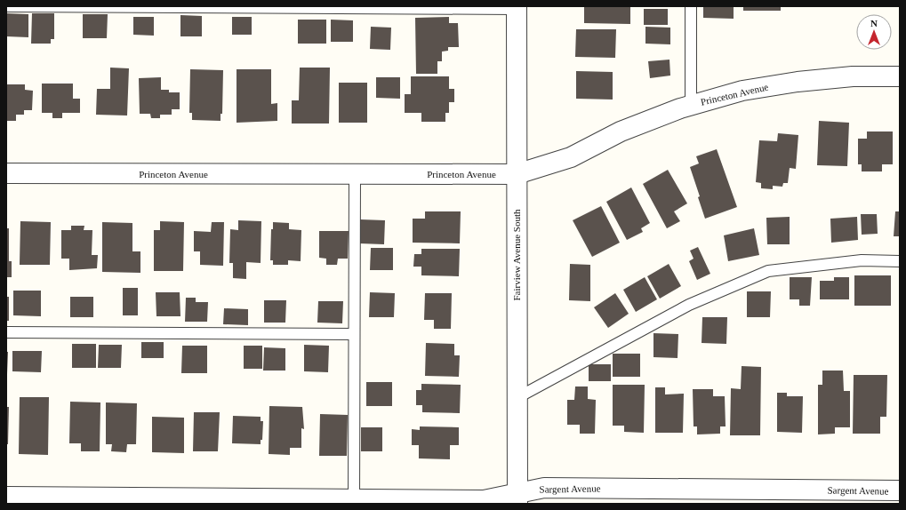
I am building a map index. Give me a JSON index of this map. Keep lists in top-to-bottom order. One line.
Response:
{"streets":{"street":["Princeton Avenue","Fairview Avenue South","Sargent Avenue"]},"crossings":[["Princeton Avenue","Fairview Avenue South"],["Fairview Avenue South","Sargent Avenue"]],"north":"top"}
